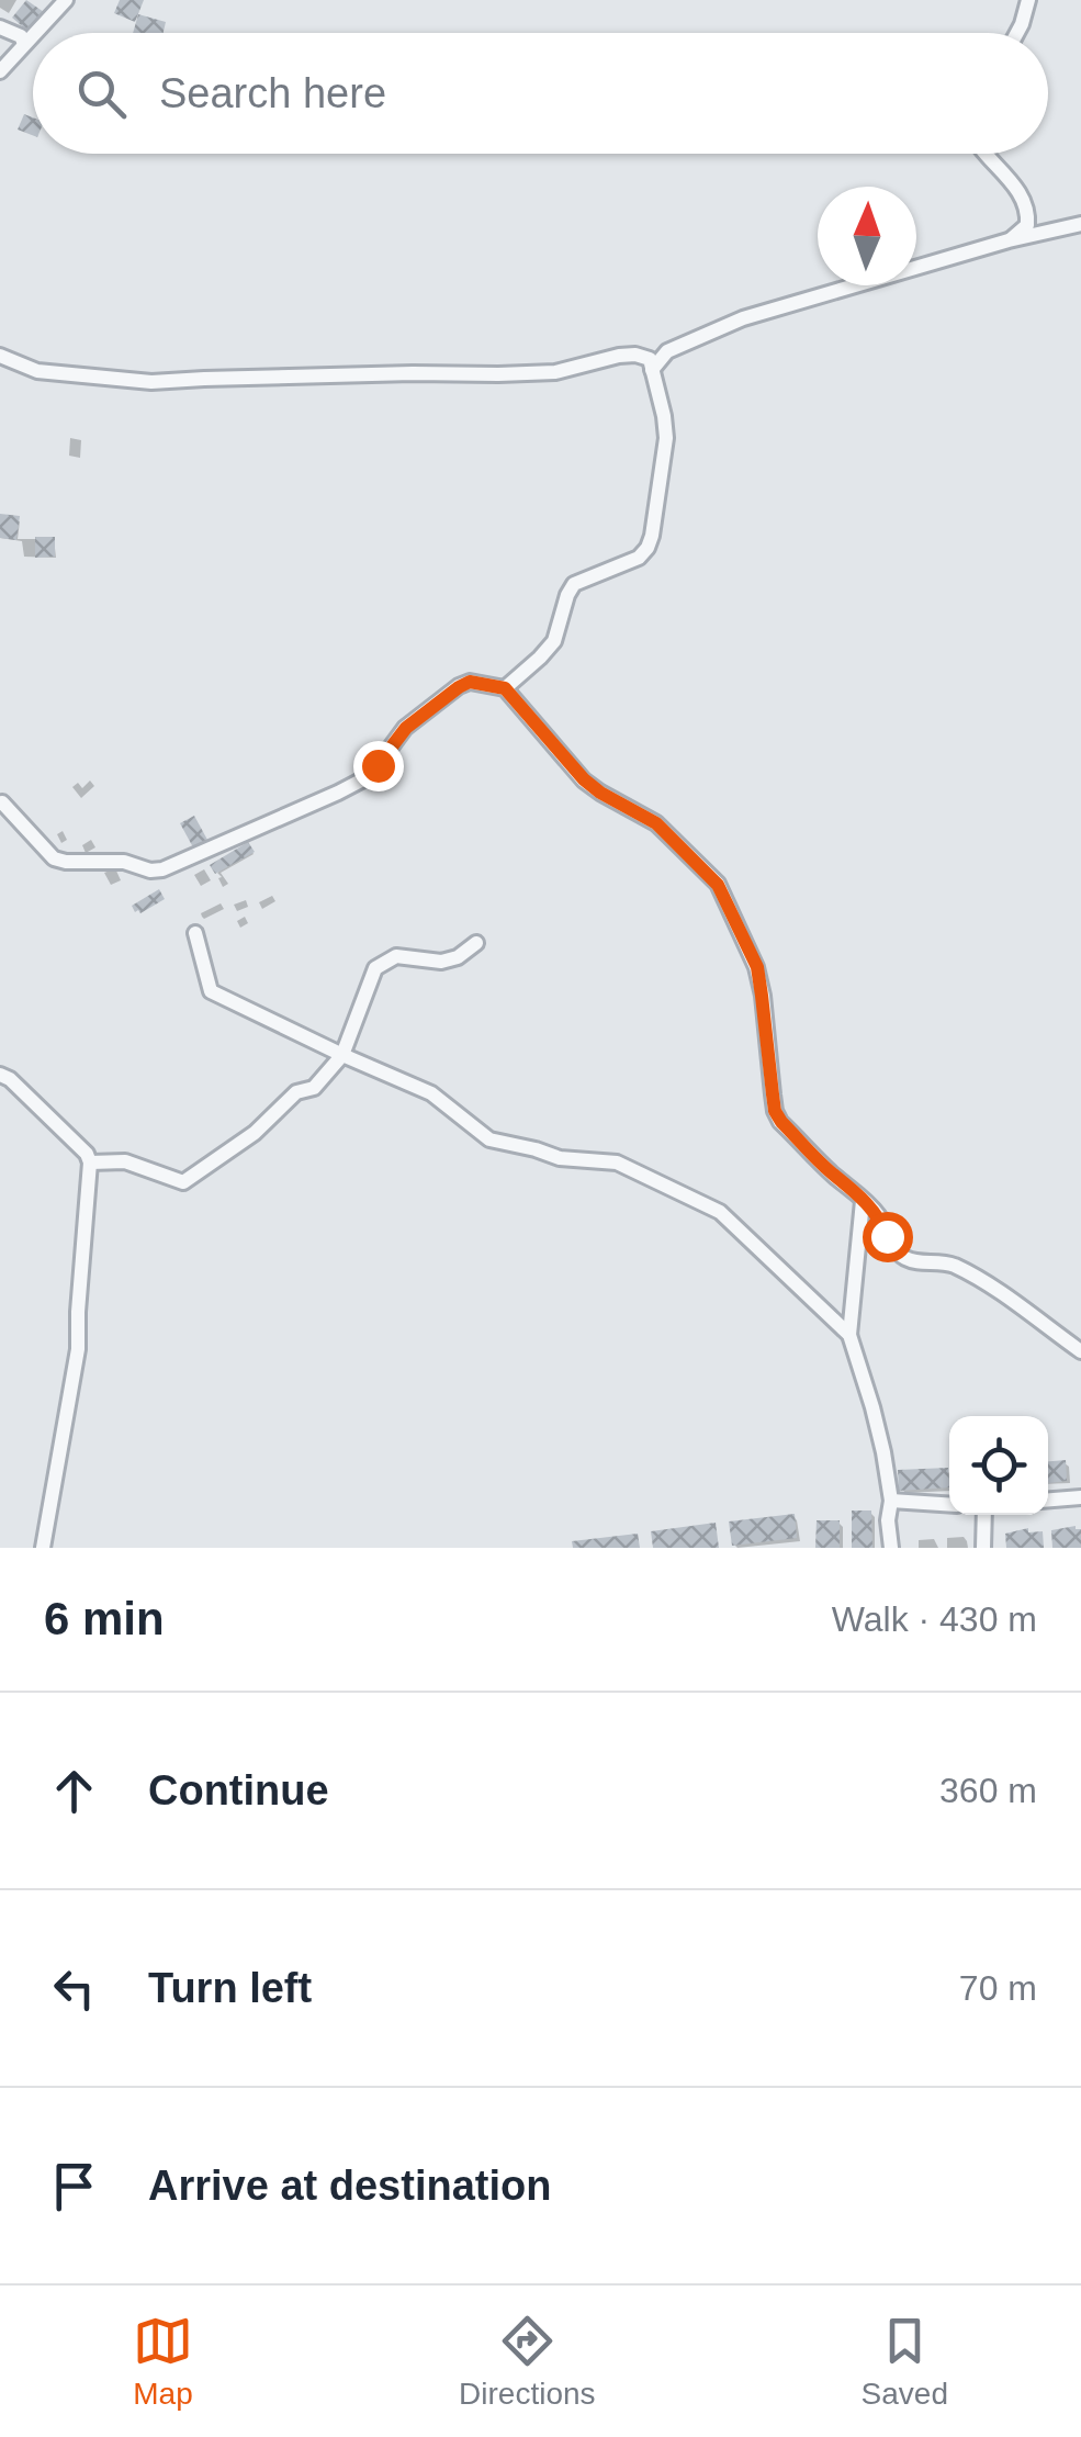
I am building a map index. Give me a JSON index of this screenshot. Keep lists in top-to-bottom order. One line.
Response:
{"north":"top","page":{"search":"Search here","heading":["6 min","Walk · 430 m"],"list":[["Continue","360 m"],["Turn left","70 m"],"Arrive at destination"],"nav":["Map","Directions","Saved"]}}
